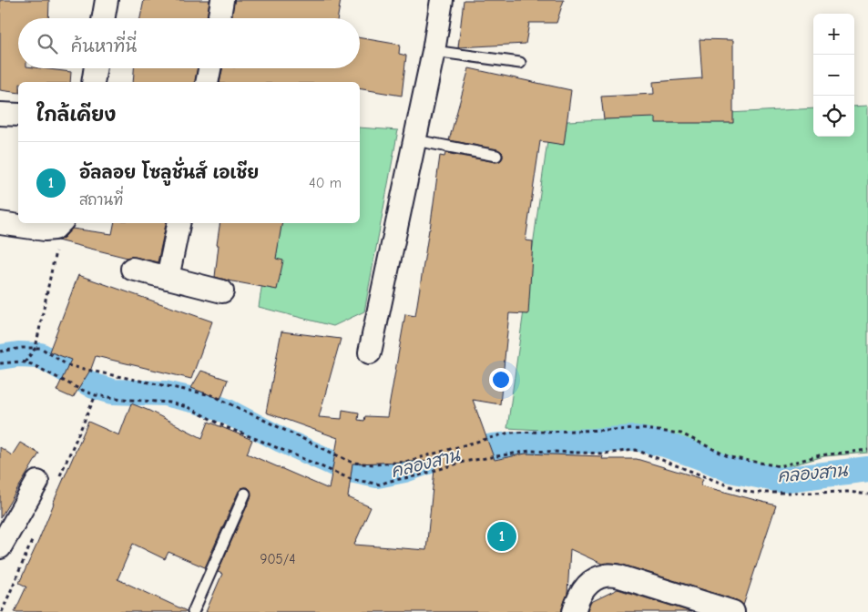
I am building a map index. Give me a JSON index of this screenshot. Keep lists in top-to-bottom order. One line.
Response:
{"water":["คลองสาน"],"house_numbers":["905/4"],"page":{"map_buttons":["+","−"],"search":"ค้นหาที่นี่","heading":"ใกล้เคียง","list":[{"mark":"1","name":"อัลลอย โซลูชั่นส์ เอเชีย","note":"สถานที่","value":"40 m"}],"pins":"1"}}
